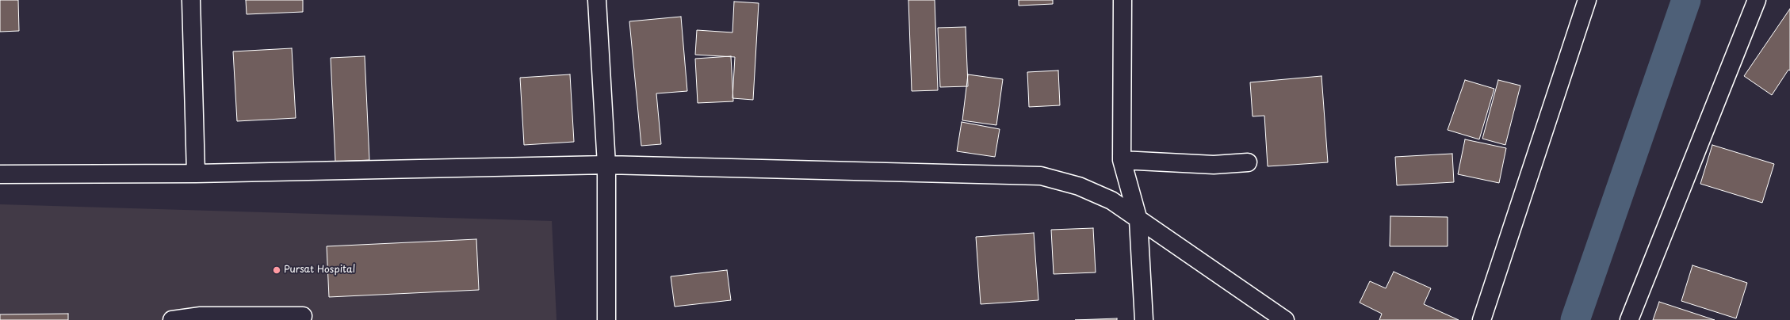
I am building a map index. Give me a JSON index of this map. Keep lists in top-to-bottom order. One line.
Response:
{"places":["Pursat Hospital"]}
